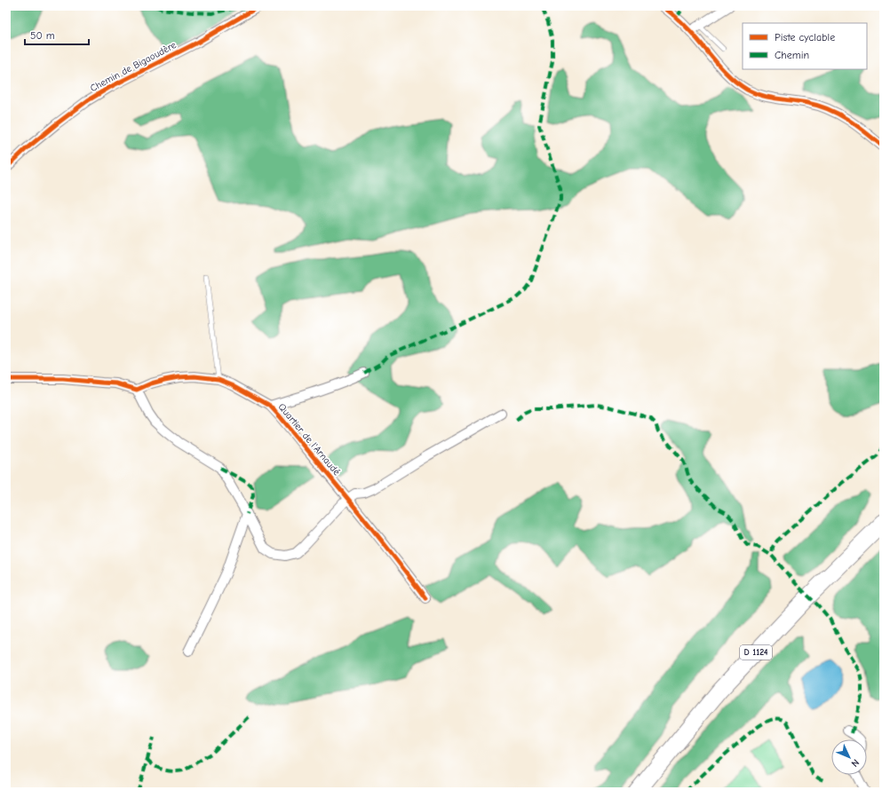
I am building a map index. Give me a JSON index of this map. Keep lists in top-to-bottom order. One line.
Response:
{"streets":{"highway":["D 1124"],"street":["Chemin de Bigaoudère","Quartier de l'Arnaudé"]},"legend":["Piste cyclable","Chemin"],"scale_bar":"50 m","north":"bottom right"}
